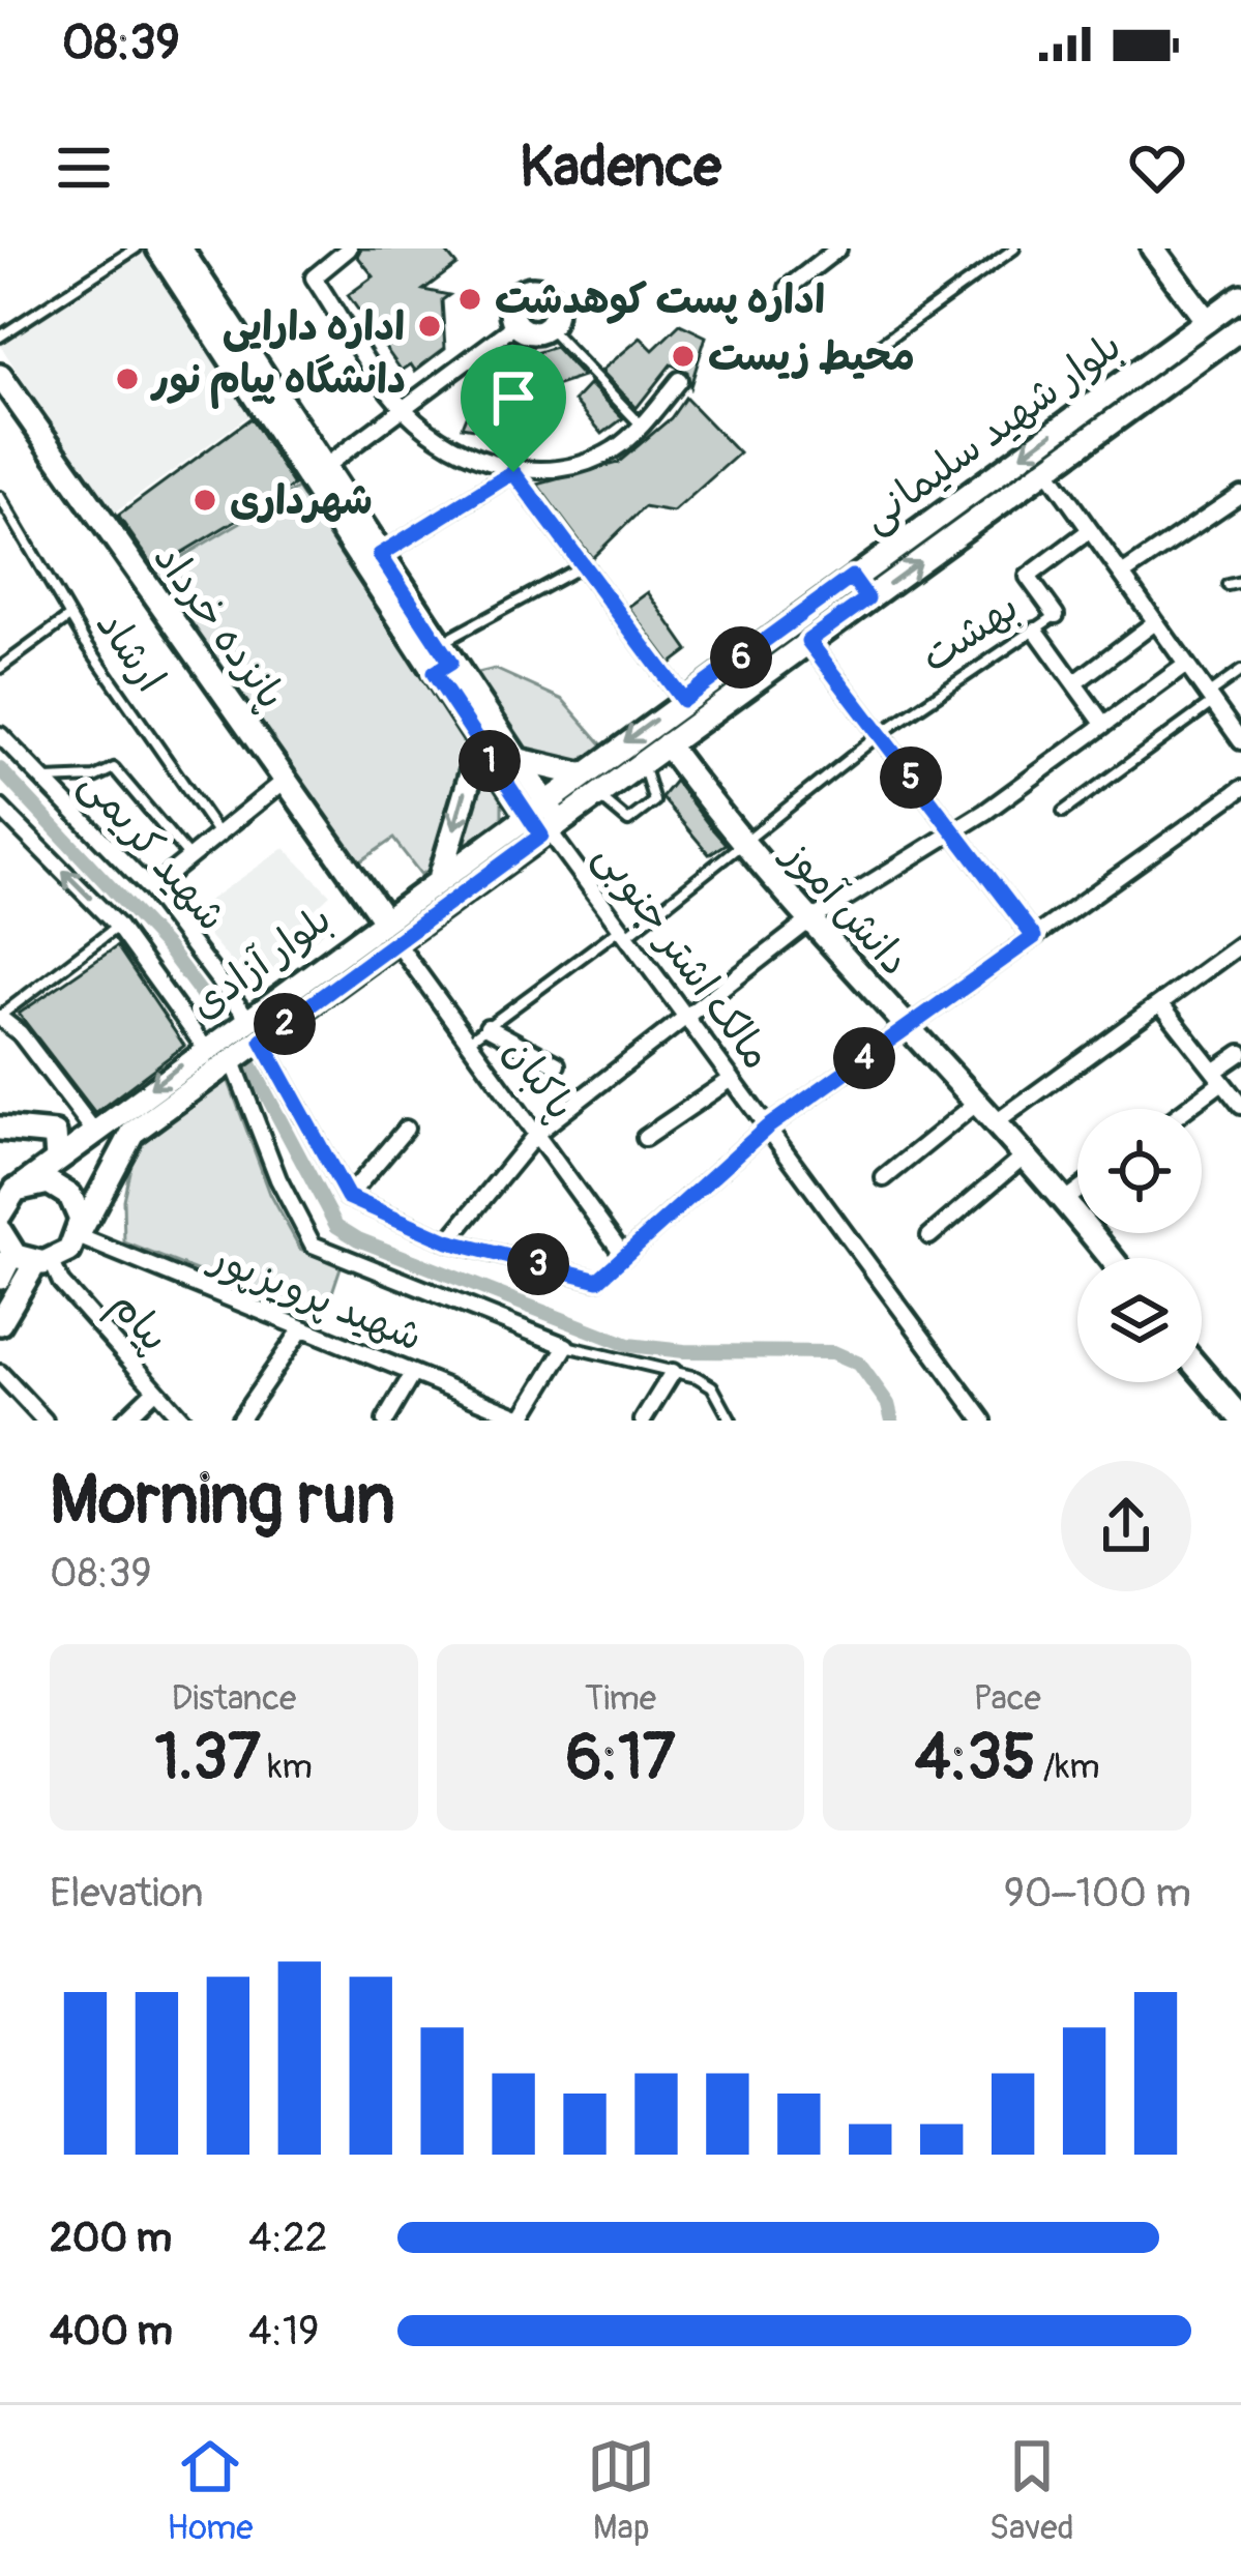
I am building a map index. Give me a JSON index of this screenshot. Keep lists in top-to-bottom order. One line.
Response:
{"streets":{"main road":["بلوار شهید سلیمانی","پانزده خرداد","دانش آموز","بلوار آزادی"],"street":["بهشت","شهید کریمی","مالک اشتر جنوبی","پاکبان","شهید پرویزپور","پیام"],"lane":["ارشاد"]},"crossings":[["بلوار شهید سلیمانی","دانش آموز"],["بلوار شهید سلیمانی","مالک اشتر جنوبی"],["بلوار شهید سلیمانی","بلوار آزادی"],["پانزده خرداد","بلوار آزادی"],["بهشت","دانش آموز"],["بهشت","مالک اشتر جنوبی"],["بهشت","پاکبان"],["شهید کریمی","بلوار آزادی"],["مالک اشتر جنوبی","بلوار آزادی"],["بلوار آزادی","پاکبان"],["بلوار آزادی","شهید پرویزپور"]],"places":["اداره پست کوهدشت","اداره دارایی","محیط زیست","دانشگاه پیام نور","شهرداری"],"page":{"status":"08:39","header":"Kadence","pins":["6","1","5","2","4","3"],"heading":["Morning run","08:39"],"stats":[["Distance","1.37 km"],["Time","6:17"],["Pace","4:35 /km"]],"chart":["Elevation","90–100 m"],"list":[{"name":"200 m","note":"4:22"},{"name":"400 m","note":"4:19"}],"tabs":["Home","Map","Saved"]}}
